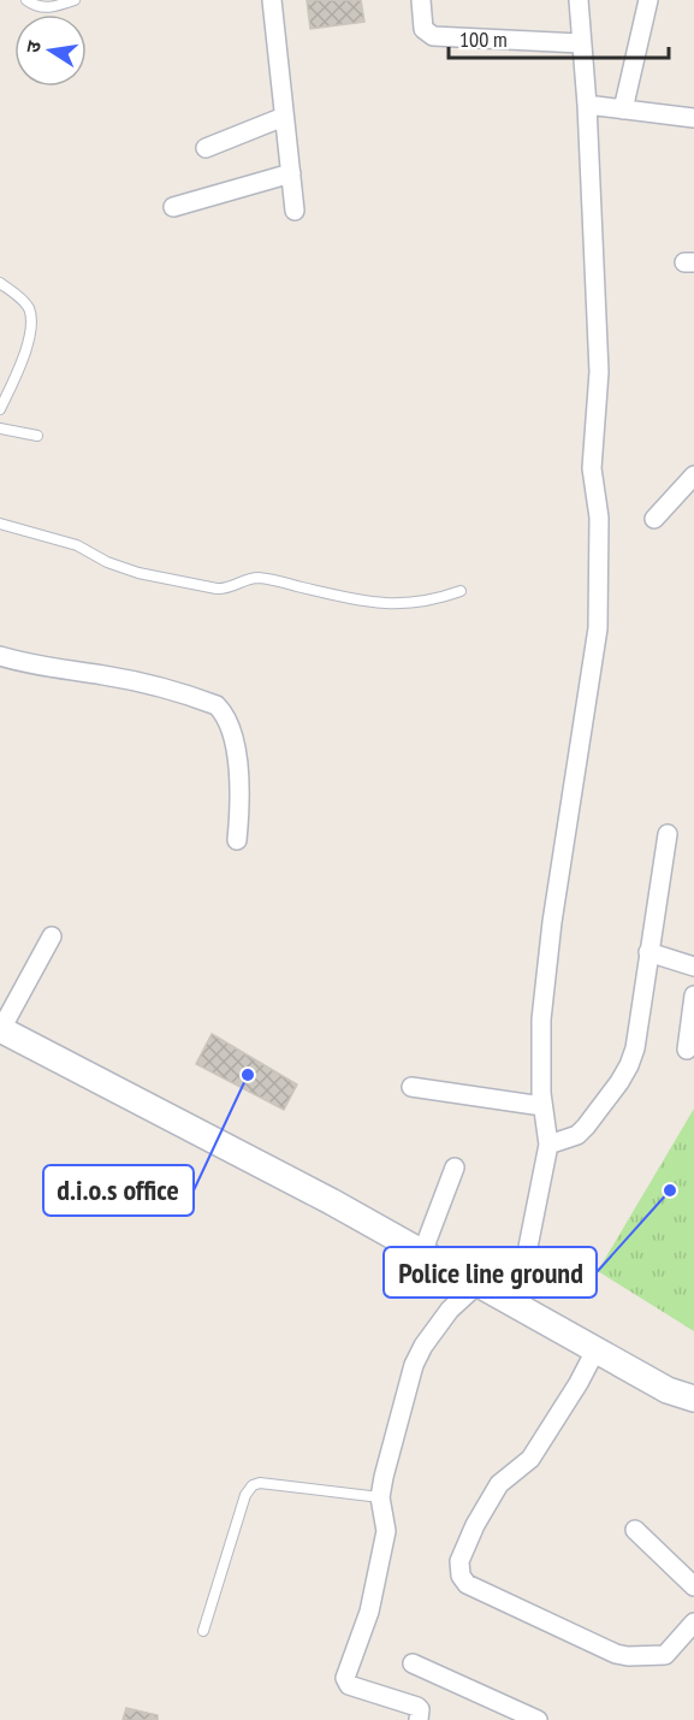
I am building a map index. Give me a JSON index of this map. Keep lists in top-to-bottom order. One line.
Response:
{"places":["d.i.o.s office","Police line ground"],"scale_bar":"100 m","north":"left"}
